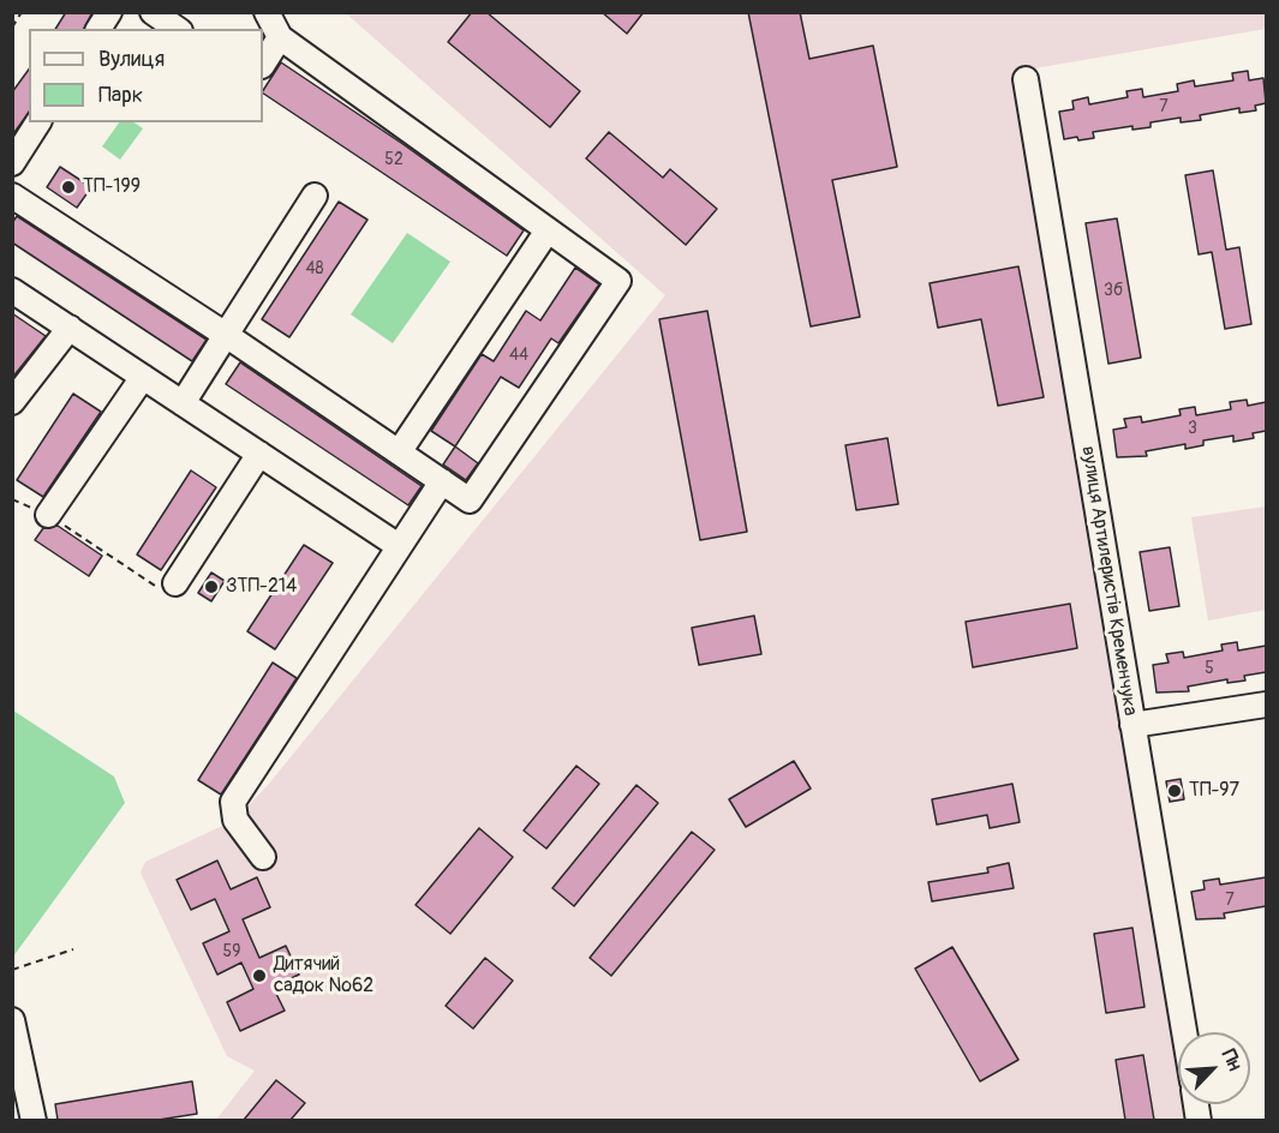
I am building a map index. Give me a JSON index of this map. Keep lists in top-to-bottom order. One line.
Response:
{"streets":{"street":["вулиця Артилеристів Кременчука"]},"places":["ТП-199","ЗТП-214","ТП-97","Дитячий садок №62"],"house_numbers":["7","52","48","3б","44","3","5","7","59"],"legend":["Вулиця","Парк"],"north":"top right"}
